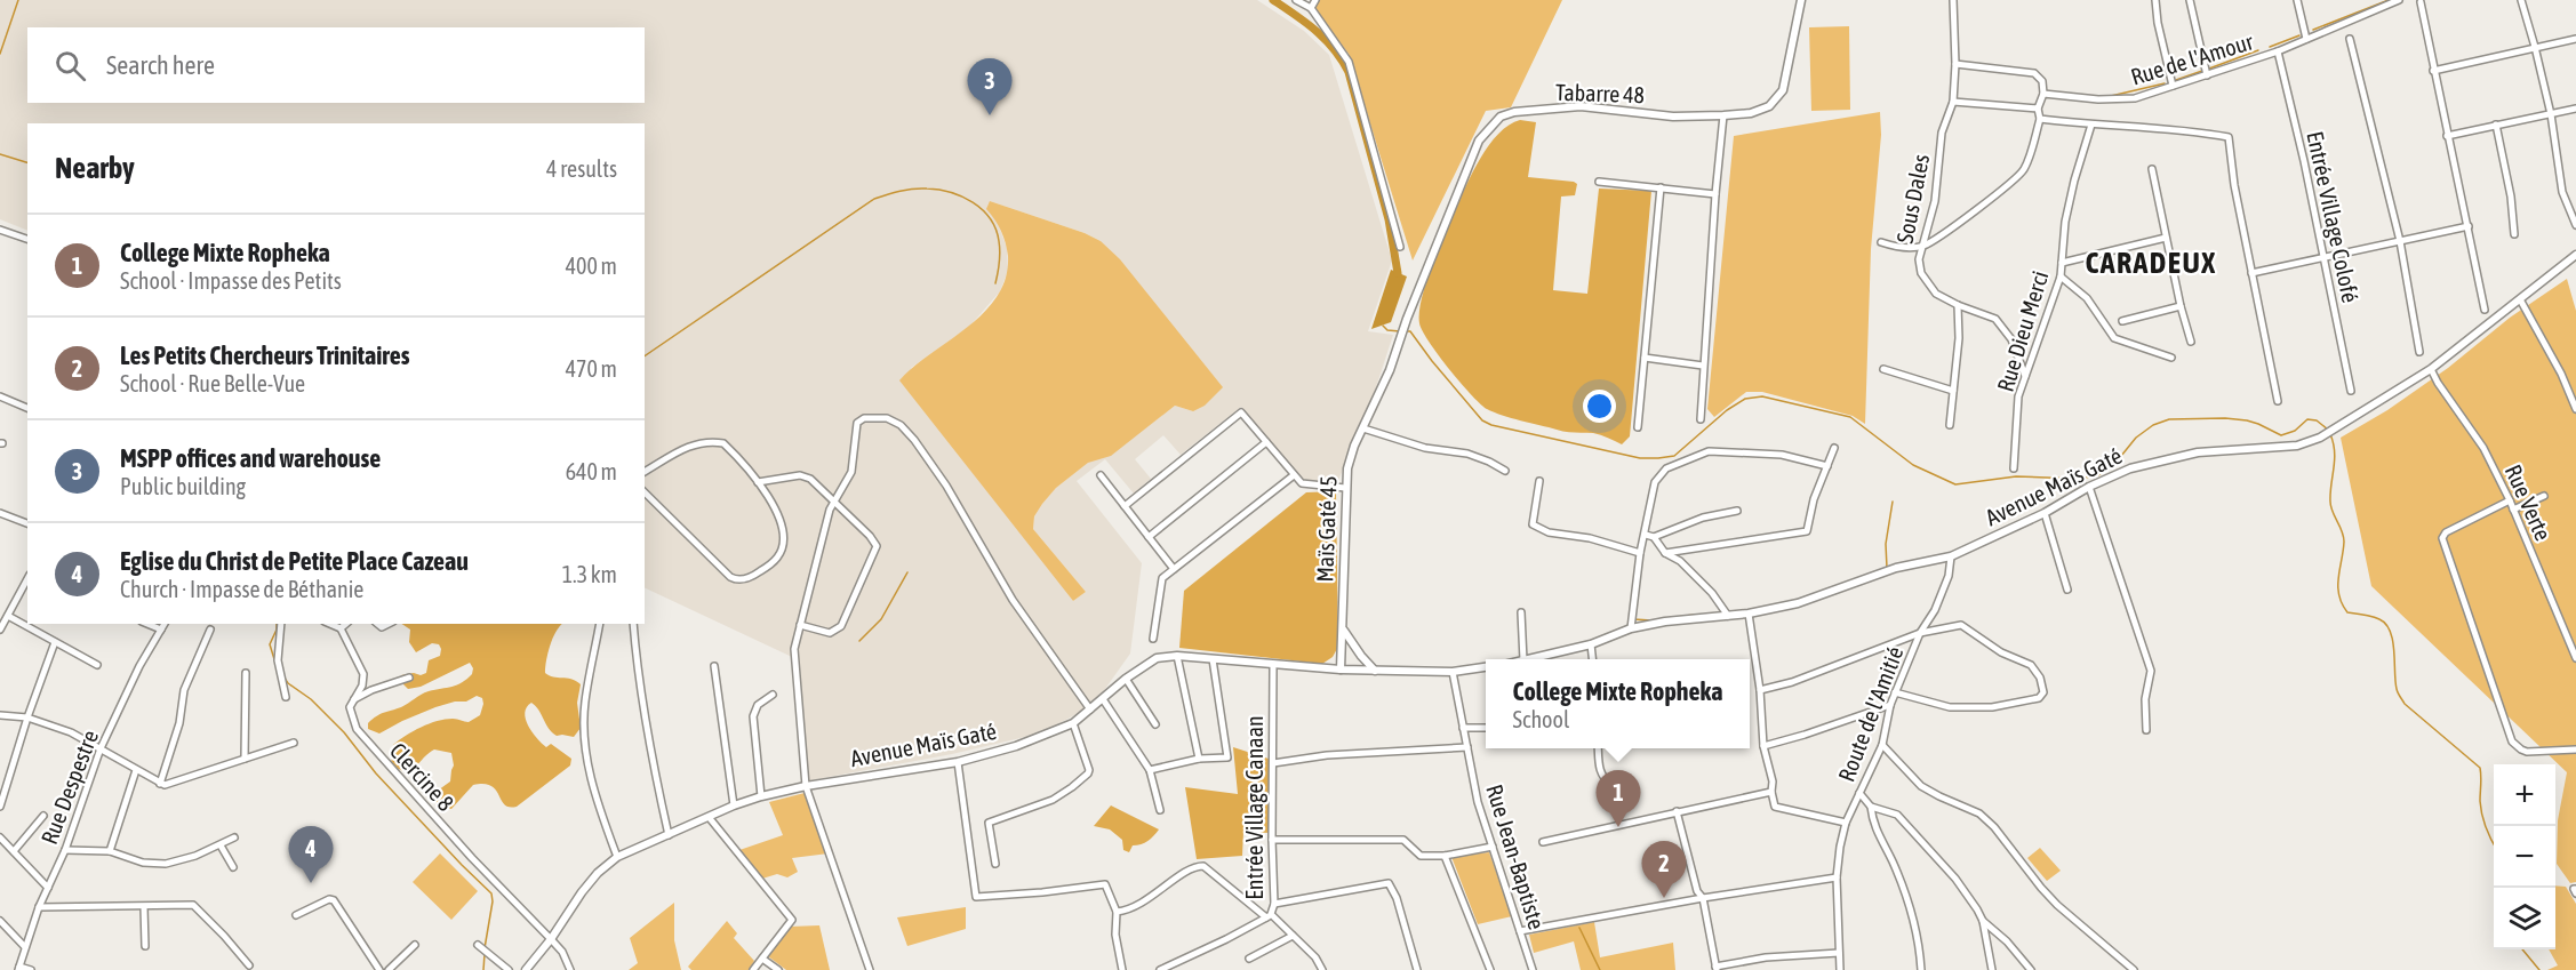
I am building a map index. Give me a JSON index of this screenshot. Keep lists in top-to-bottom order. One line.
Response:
{"streets":{"street":["Rue de l'Amour","Tabarre 48","Sous Dales","Entrée Village Colofé","Rue Dieu Merci","Avenue Maïs Gaté","Rue Verte","Maïs Gaté 45","Route de l'Amitié","Clercine 8","Rue Despestre","Entrée Village Canaan","Rue Jean-Baptiste"]},"crossings":[["Rue de l'Amour","Entrée Village Colofé"],["Tabarre 48","Maïs Gaté 45"],["Sous Dales","Rue Dieu Merci"],["Avenue Maïs Gaté","Rue Verte"],["Avenue Maïs Gaté","Maïs Gaté 45"],["Avenue Maïs Gaté","Route de l'Amitié"],["Avenue Maïs Gaté","Clercine 8"],["Avenue Maïs Gaté","Entrée Village Canaan"],["Avenue Maïs Gaté","Rue Jean-Baptiste"]],"districts":["CARADEUX"],"page":{"search":"Search here","pins":["3","1","4","2"],"heading":["Nearby","4 results"],"list":[{"mark":"1","name":"College Mixte Ropheka","note":"School · Impasse des Petits","value":"400 m"},{"mark":"2","name":"Les Petits Chercheurs Trinitaires","note":"School · Rue Belle-Vue","value":"470 m"},{"mark":"3","name":"MSPP offices and warehouse","note":"Public building","value":"640 m"},{"mark":"4","name":"Eglise du Christ de Petite Place Cazeau","note":"Church · Impasse de Béthanie","value":"1.3 km"}],"popup":["College Mixte Ropheka","School"],"map_buttons":["+","−"]}}
